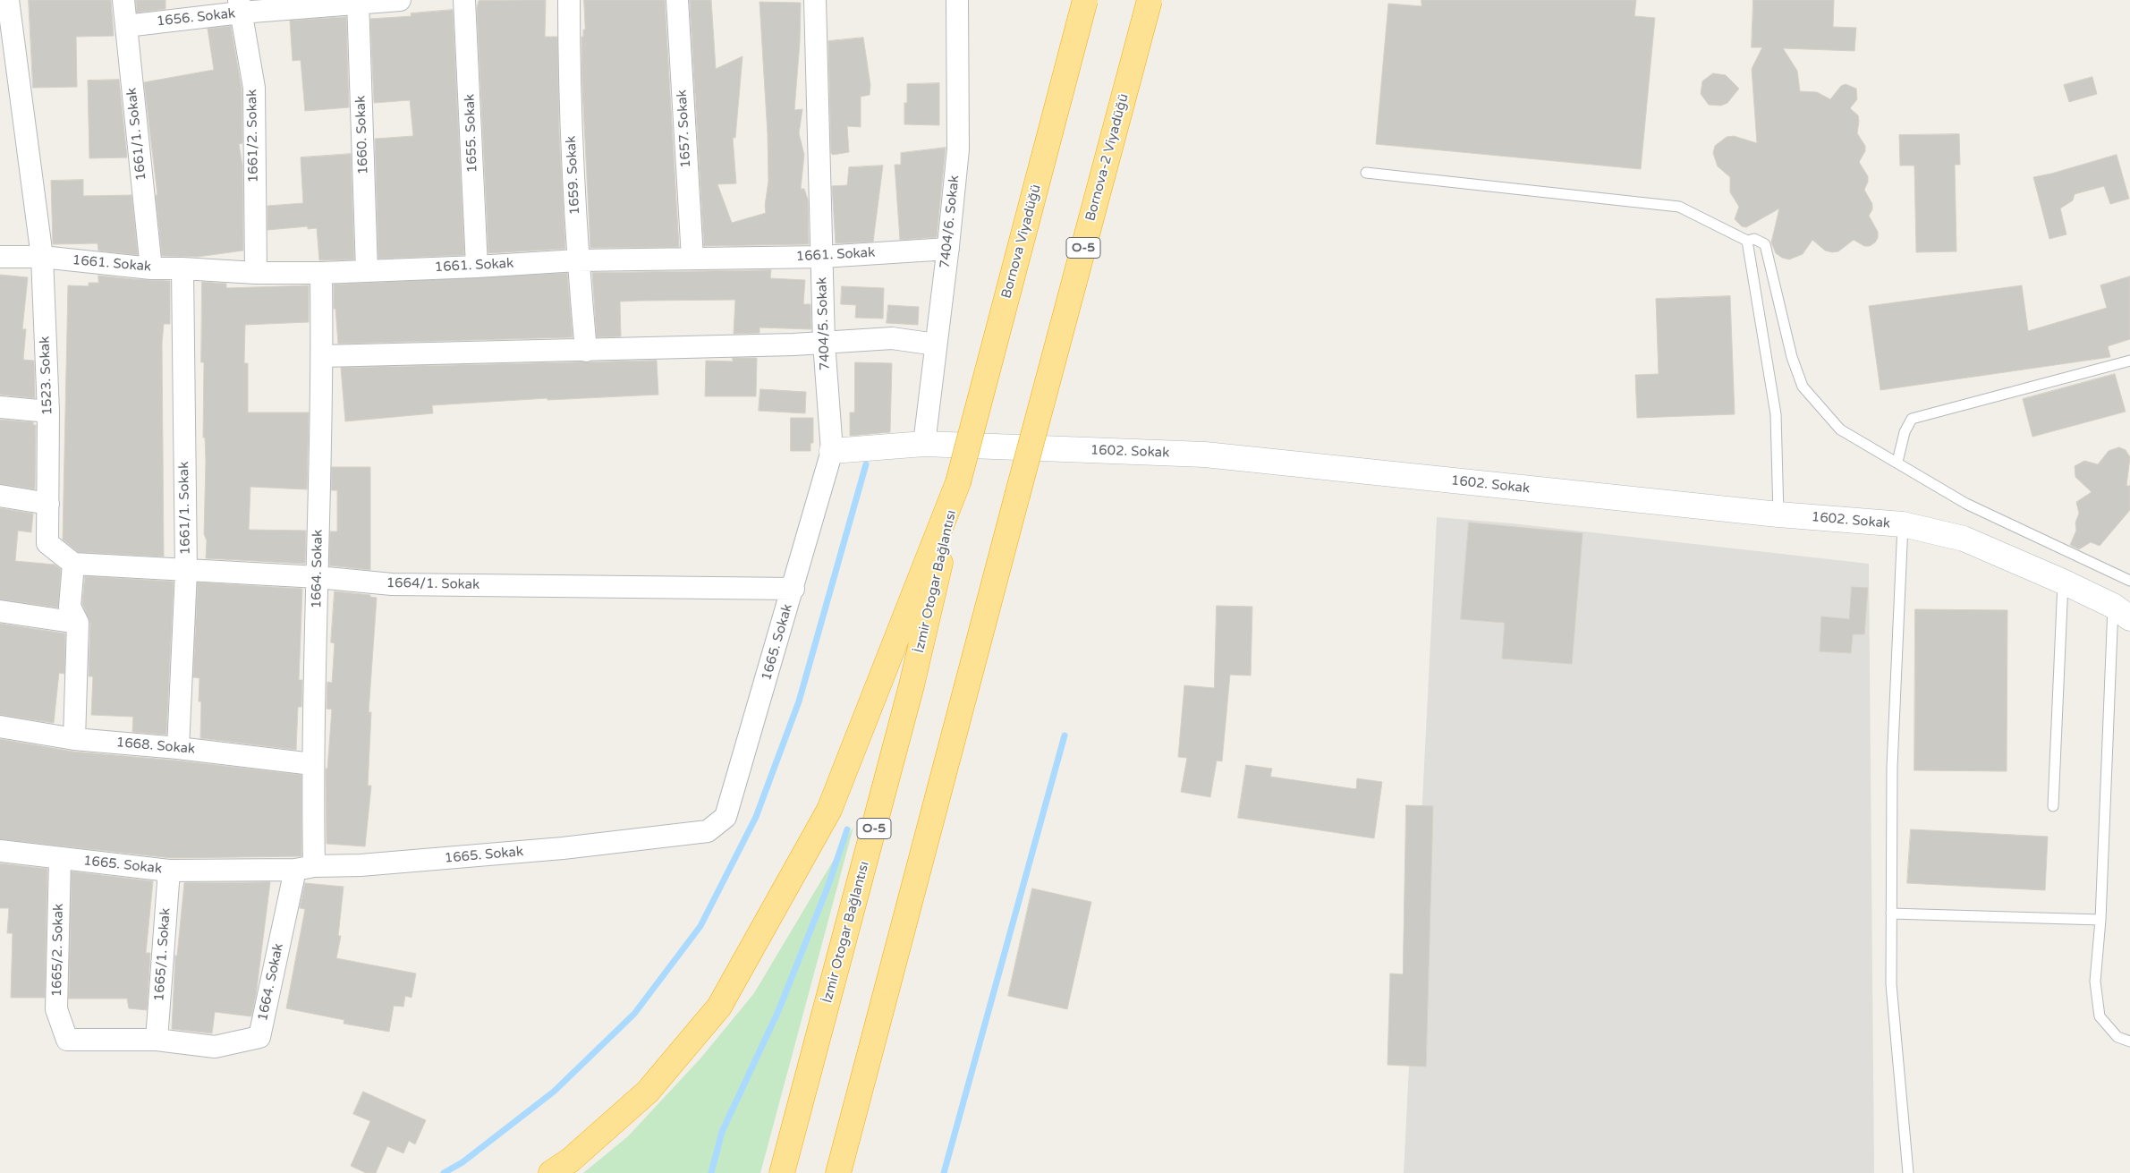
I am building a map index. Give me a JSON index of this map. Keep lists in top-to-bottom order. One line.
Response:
{"streets":{"highway":["Bornova-2 Viyadüğü","Bornova Viyadüğü","O-5","İzmir Otogar Bağlantısı"],"street":["1656. Sokak","1657. Sokak","1655. Sokak","1661/1. Sokak","1660. Sokak","1661/2. Sokak","1659. Sokak","7404/6. Sokak","1661. Sokak","7404/5. Sokak","1523. Sokak","1602. Sokak","1664. Sokak","1664/1. Sokak","1665. Sokak","1668. Sokak","1665/2. Sokak","1665/1. Sokak"]},"crossings":[["1656. Sokak","1661/1. Sokak"],["1656. Sokak","1660. Sokak"],["1656. Sokak","1661/2. Sokak"],["1657. Sokak","1661. Sokak"],["1655. Sokak","1661. Sokak"],["1661/1. Sokak","1661. Sokak"],["1661/1. Sokak","1664/1. Sokak"],["1661/1. Sokak","1668. Sokak"],["1660. Sokak","1661. Sokak"],["1661/2. Sokak","1661. Sokak"],["1659. Sokak","1661. Sokak"],["7404/6. Sokak","1661. Sokak"],["7404/6. Sokak","1602. Sokak"],["Bornova Viyadüğü","İzmir Otogar Bağlantısı"],["1661. Sokak","7404/5. Sokak"],["1661. Sokak","1523. Sokak"],["1661. Sokak","1664. Sokak"],["7404/5. Sokak","1602. Sokak"],["7404/5. Sokak","1664/1. Sokak"],["7404/5. Sokak","1665. Sokak"],["1523. Sokak","1664/1. Sokak"],["1664. Sokak","1664/1. Sokak"],["1664. Sokak","1665. Sokak"],["1664. Sokak","1668. Sokak"],["1664. Sokak","1665/2. Sokak"],["1664. Sokak","1665/1. Sokak"],["1664/1. Sokak","1665. Sokak"],["1665. Sokak","1665/2. Sokak"],["1665. Sokak","1665/1. Sokak"]]}
